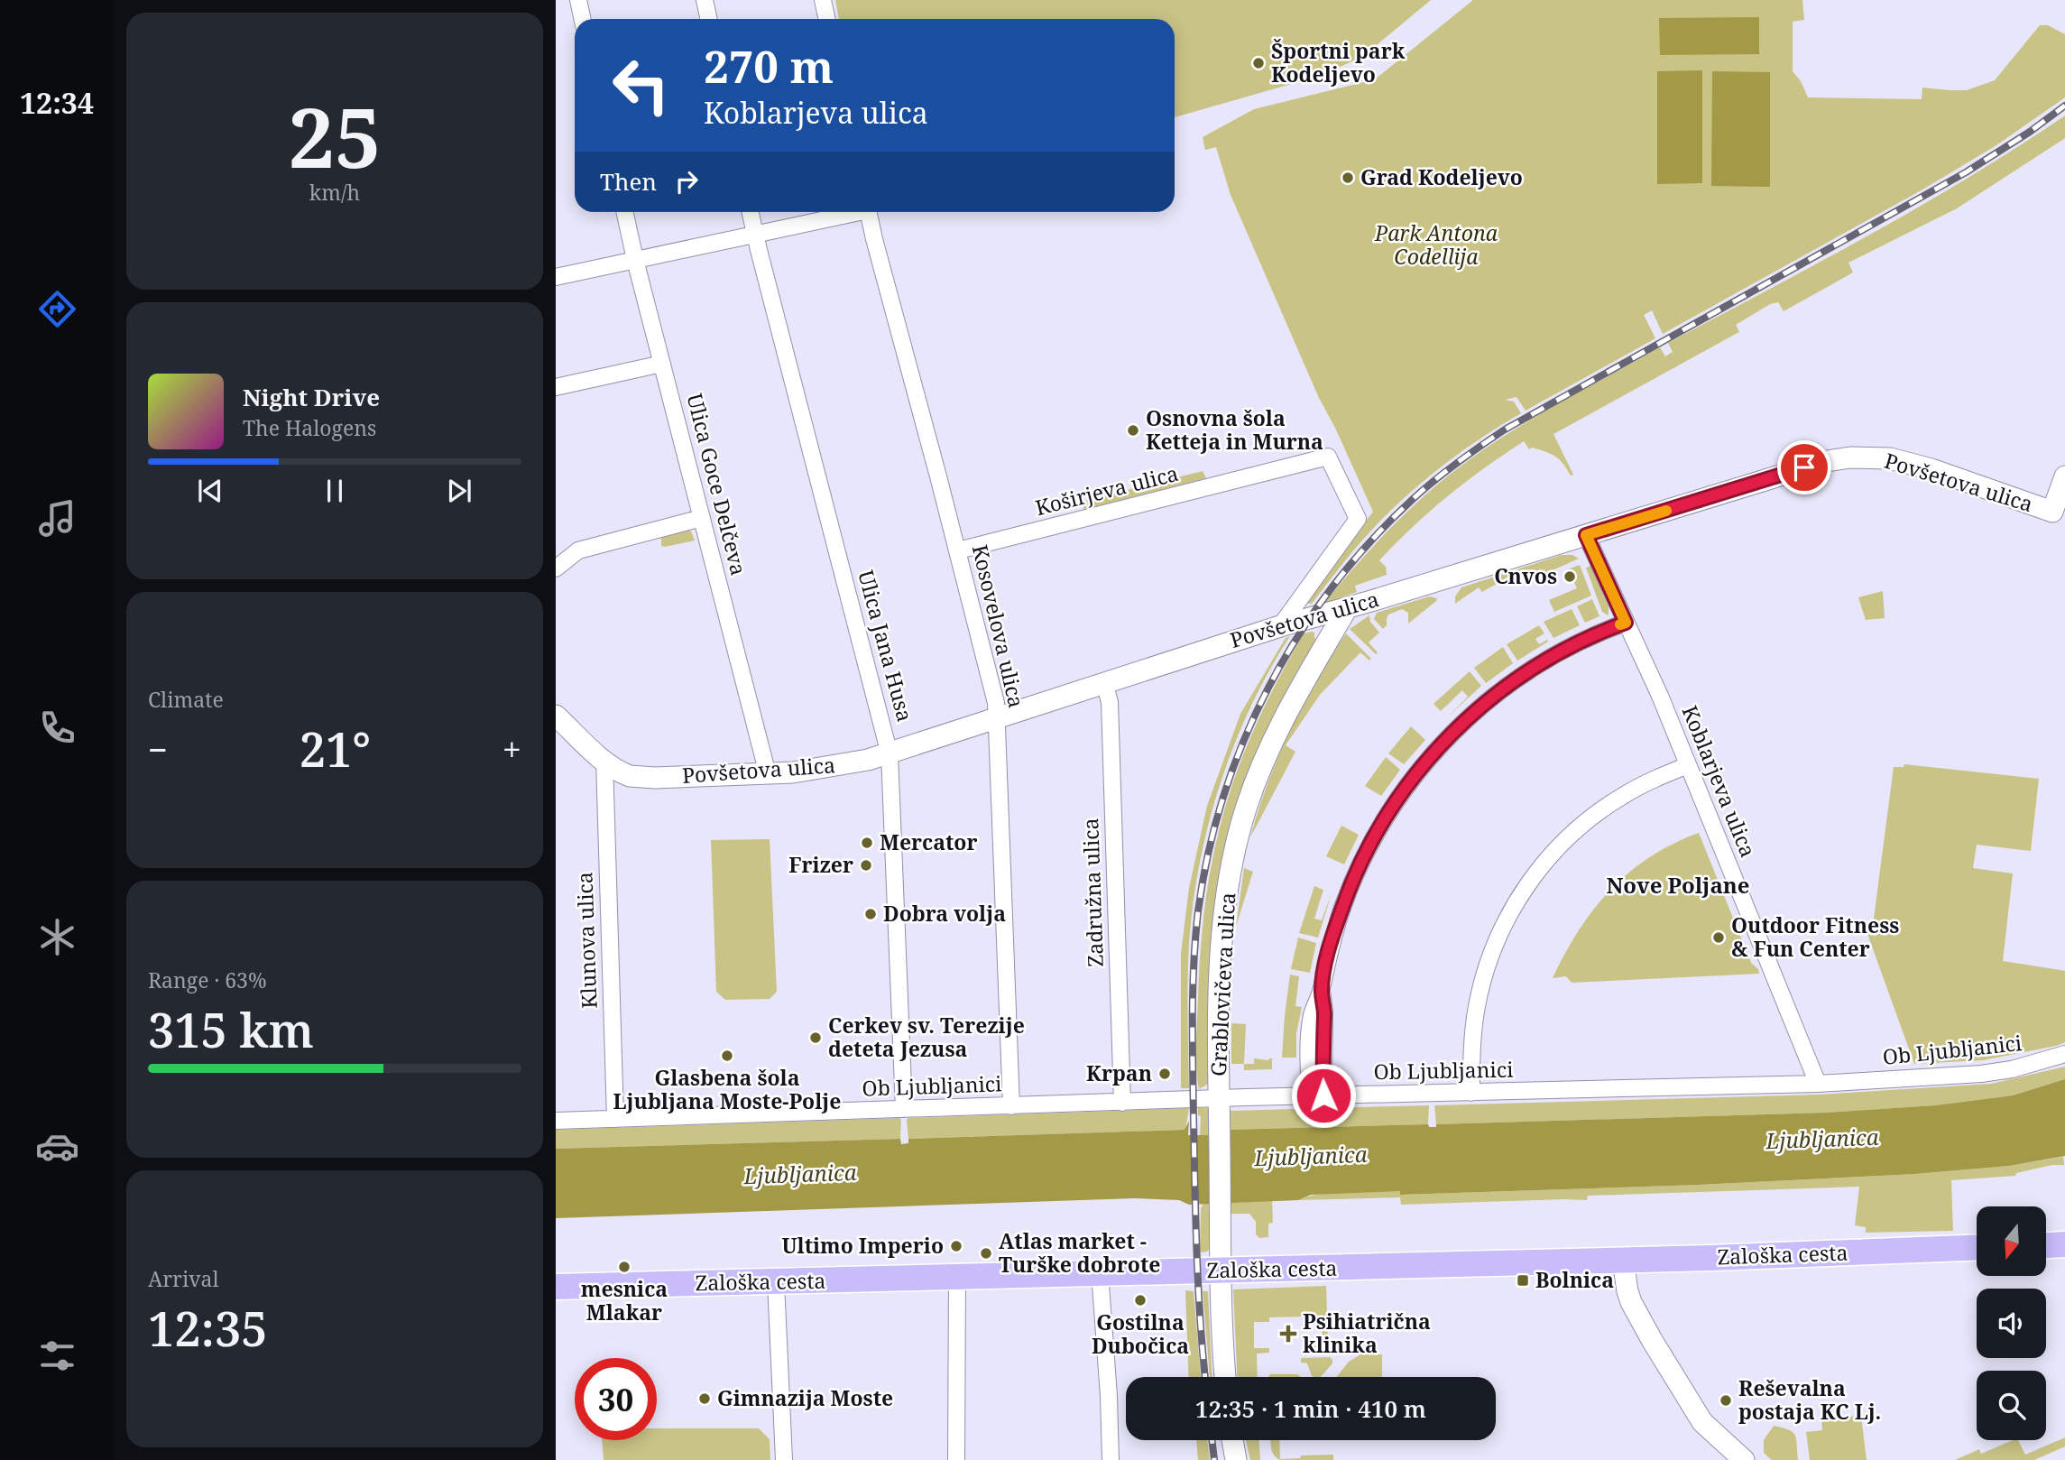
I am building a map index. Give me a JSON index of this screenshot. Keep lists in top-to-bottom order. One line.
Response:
{"streets":{"main road":["Zaloška cesta"],"street":["Povšetova ulica","Ulica Goce Delčeva","Koširjeva ulica","Kosovelova ulica","Ulica Jana Husa","Koblarjeva ulica","Zadružna ulica","Klunova ulica","Grablovičeva ulica","Ob Ljubljanici"]},"crossings":[["Povšetova ulica","Ulica Goce Delčeva"],["Povšetova ulica","Koširjeva ulica"],["Povšetova ulica","Kosovelova ulica"],["Povšetova ulica","Ulica Jana Husa"],["Povšetova ulica","Koblarjeva ulica"],["Povšetova ulica","Zadružna ulica"],["Povšetova ulica","Klunova ulica"],["Povšetova ulica","Grablovičeva ulica"],["Koširjeva ulica","Kosovelova ulica"],["Kosovelova ulica","Ob Ljubljanici"],["Ulica Jana Husa","Ob Ljubljanici"],["Koblarjeva ulica","Ob Ljubljanici"],["Zadružna ulica","Ob Ljubljanici"],["Klunova ulica","Ob Ljubljanici"],["Grablovičeva ulica","Ob Ljubljanici"],["Grablovičeva ulica","Zaloška cesta"]],"districts":["Nove Poljane"],"water":["Ljubljanica"],"parks":["Park Antona Codellija"],"places":{"other":["Športni park Kodeljevo","Grad Kodeljevo","Osnovna šola Ketteja in Murna","Cnvos","Mercator","Frizer","Dobra volja","Outdoor Fitness & Fun Center","Cerkev sv. Terezije deteta Jezusa","Glasbena šola Ljubljana Moste-Polje","Krpan","Ultimo Imperio","Atlas market - Turške dobrote","mesnica Mlakar","Gostilna Dubočica","Gimnazija Moste","Reševalna postaja KC Lj."],"transit":["Bolnica"],"health":["Psihiatrična klinika"]},"north":"bottom","page":{"tabs":"12:34","tile":[["25","km/h"],"Climate",["Range · 63%","315 km"],["Arrival","12:35"]],"turn":["270 m","Koblarjeva ulica"],"then":"Then","song":["Night Drive","The Halogens"],"heat":["−","21°","+"],"limit":"30","trip":"12:35 · 1 min · 410 m"}}
